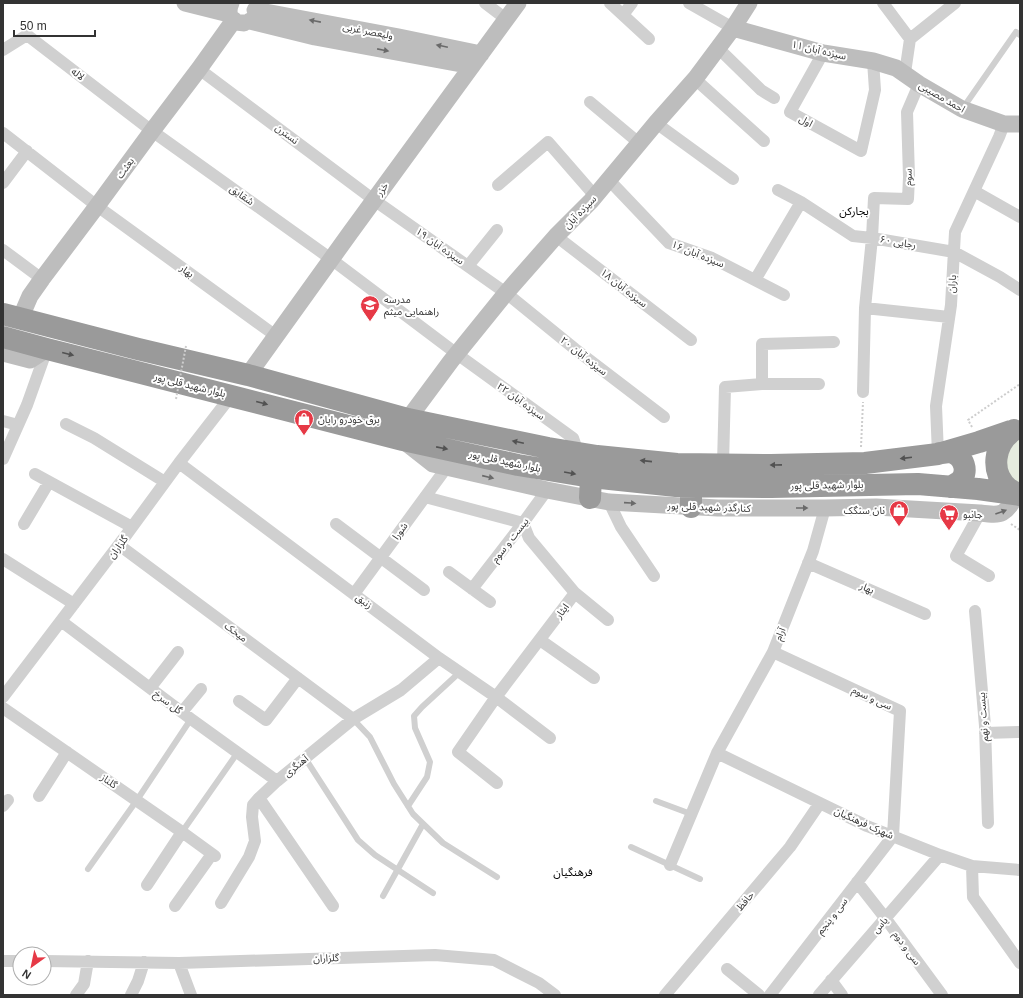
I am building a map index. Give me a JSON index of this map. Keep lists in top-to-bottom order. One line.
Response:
{"streets":{"highway":["بلوار شهید قلی پور"],"street":["ولیعصر غربی","سیزده آبان ۱۱","لاله","احمد مصیبی","اول","نسترن","بعثت","سوم","خزر","شقایق","سیزده آبان","رجایی ۶۰","سیزده آبان ۱۹","سیزده آبان ۱۶","بهار","باران","سیزده آبان ۱۸","سیزده آبان ۲۰","سیزده آبان ۲۲","کنارگذر شهید قلی پور","شورا","بیست و سوم","گلزاران","زنبق","ایثار","میخک","آرام","سی و سوم","گل سرخ","بیست و نهم","آهنگری","گلناز","شهرک فرهنگیان","حافظ","سی و پنجم","یاس","سی و دوم"]},"crossings":[["ولیعصر غربی","بعثت"],["ولیعصر غربی","خزر"],["سیزده آبان ۱۱","احمد مصیبی"],["سیزده آبان ۱۱","اول"],["سیزده آبان ۱۱","سیزده آبان"],["لاله","بعثت"],["لاله","شقایق"],["احمد مصیبی","سوم"],["احمد مصیبی","باران"],["نسترن","بعثت"],["نسترن","خزر"],["نسترن","سیزده آبان ۱۹"],["بعثت","شقایق"],["بعثت","بهار"],["سوم","رجایی ۶۰"],["خزر","شقایق"],["خزر","سیزده آبان ۱۹"],["خزر","بهار"],["شقایق","سیزده آبان"],["شقایق","سیزده آبان ۲۲"],["سیزده آبان","سیزده آبان ۱۹"],["سیزده آبان","سیزده آبان ۱۶"],["سیزده آبان","سیزده آبان ۱۸"],["سیزده آبان","سیزده آبان ۲۰"],["سیزده آبان","سیزده آبان ۲۲"],["رجایی ۶۰","باران"],["سیزده آبان ۱۹","سیزده آبان ۲۰"],["بهار","آرام"],["بلوار شهید قلی پور","کنارگذر شهید قلی پور"],["بلوار شهید قلی پور","گلزاران"],["کنارگذر شهید قلی پور","شورا"],["کنارگذر شهید قلی پور","بیست و سوم"],["کنارگذر شهید قلی پور","آرام"],["شورا","زنبق"],["بیست و سوم","ایثار"],["گلزاران","زنبق"],["گلزاران","میخک"],["گلزاران","گل سرخ"],["زنبق","ایثار"],["زنبق","آهنگری"],["میخک","آهنگری"],["آرام","سی و سوم"],["آرام","شهرک فرهنگیان"],["سی و سوم","شهرک فرهنگیان"],["سی و سوم","سی و پنجم"],["گل سرخ","آهنگری"],["شهرک فرهنگیان","حافظ"],["شهرک فرهنگیان","سی و پنجم"],["شهرک فرهنگیان","یاس"],["سی و پنجم","سی و دوم"],["یاس","سی و دوم"]],"districts":["بجارکن","فرهنگیان"],"places":{"school or university":["مدرسه راهنمایی میثم"],"shop":["برق خودرو رایان","نان سنگک"],"supermarket":["جانبو"]},"scale_bar":"50 m","north":"bottom left"}
